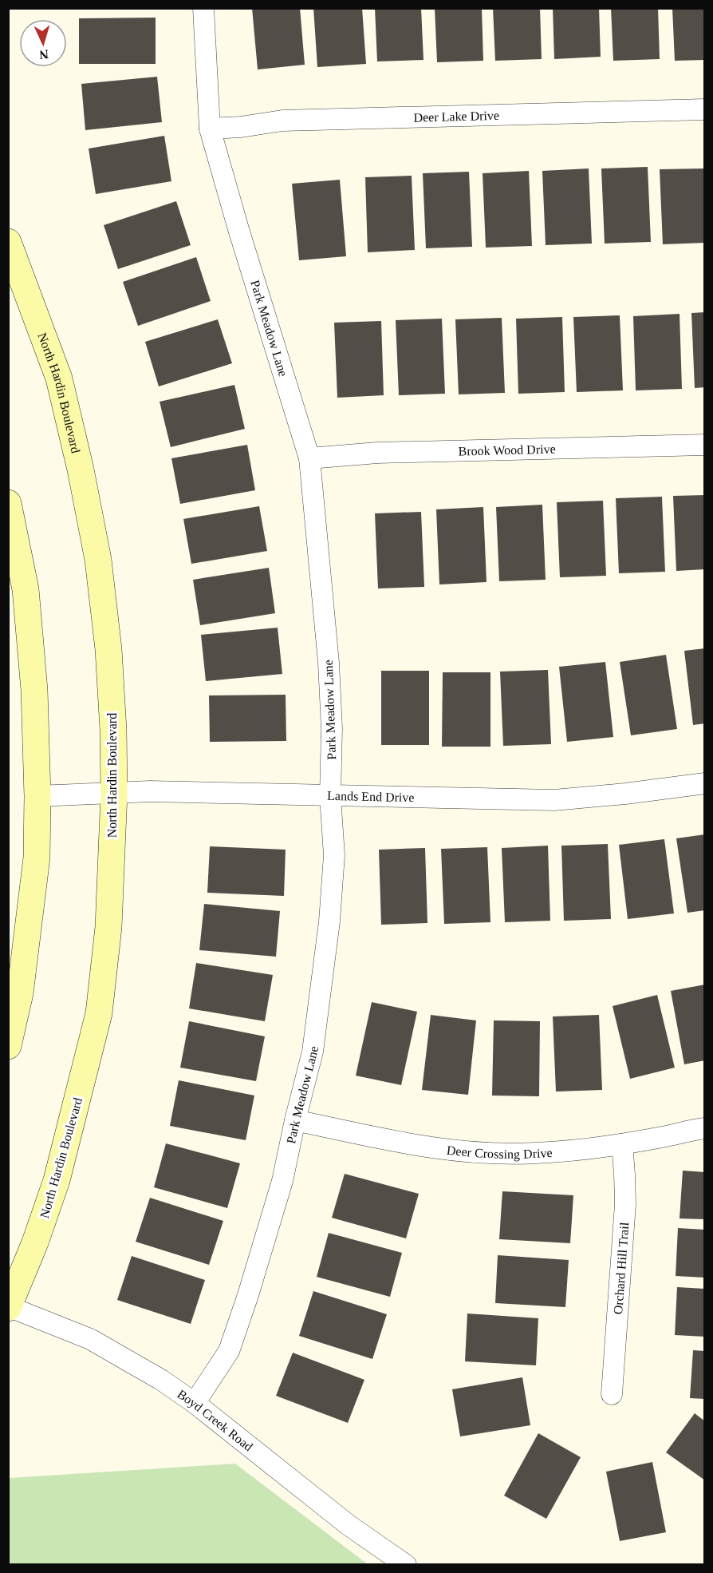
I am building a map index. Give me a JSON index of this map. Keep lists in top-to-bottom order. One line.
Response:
{"streets":{"main road":["North Hardin Boulevard"],"street":["Deer Lake Drive","Park Meadow Lane","Brook Wood Drive","Lands End Drive","Deer Crossing Drive","Orchard Hill Trail","Boyd Creek Road"]},"crossings":[["Deer Lake Drive","Park Meadow Lane"],["Park Meadow Lane","Brook Wood Drive"],["Park Meadow Lane","Lands End Drive"],["Park Meadow Lane","Deer Crossing Drive"],["Park Meadow Lane","Boyd Creek Road"],["North Hardin Boulevard","Lands End Drive"],["North Hardin Boulevard","Boyd Creek Road"],["Deer Crossing Drive","Orchard Hill Trail"]],"north":"bottom"}
